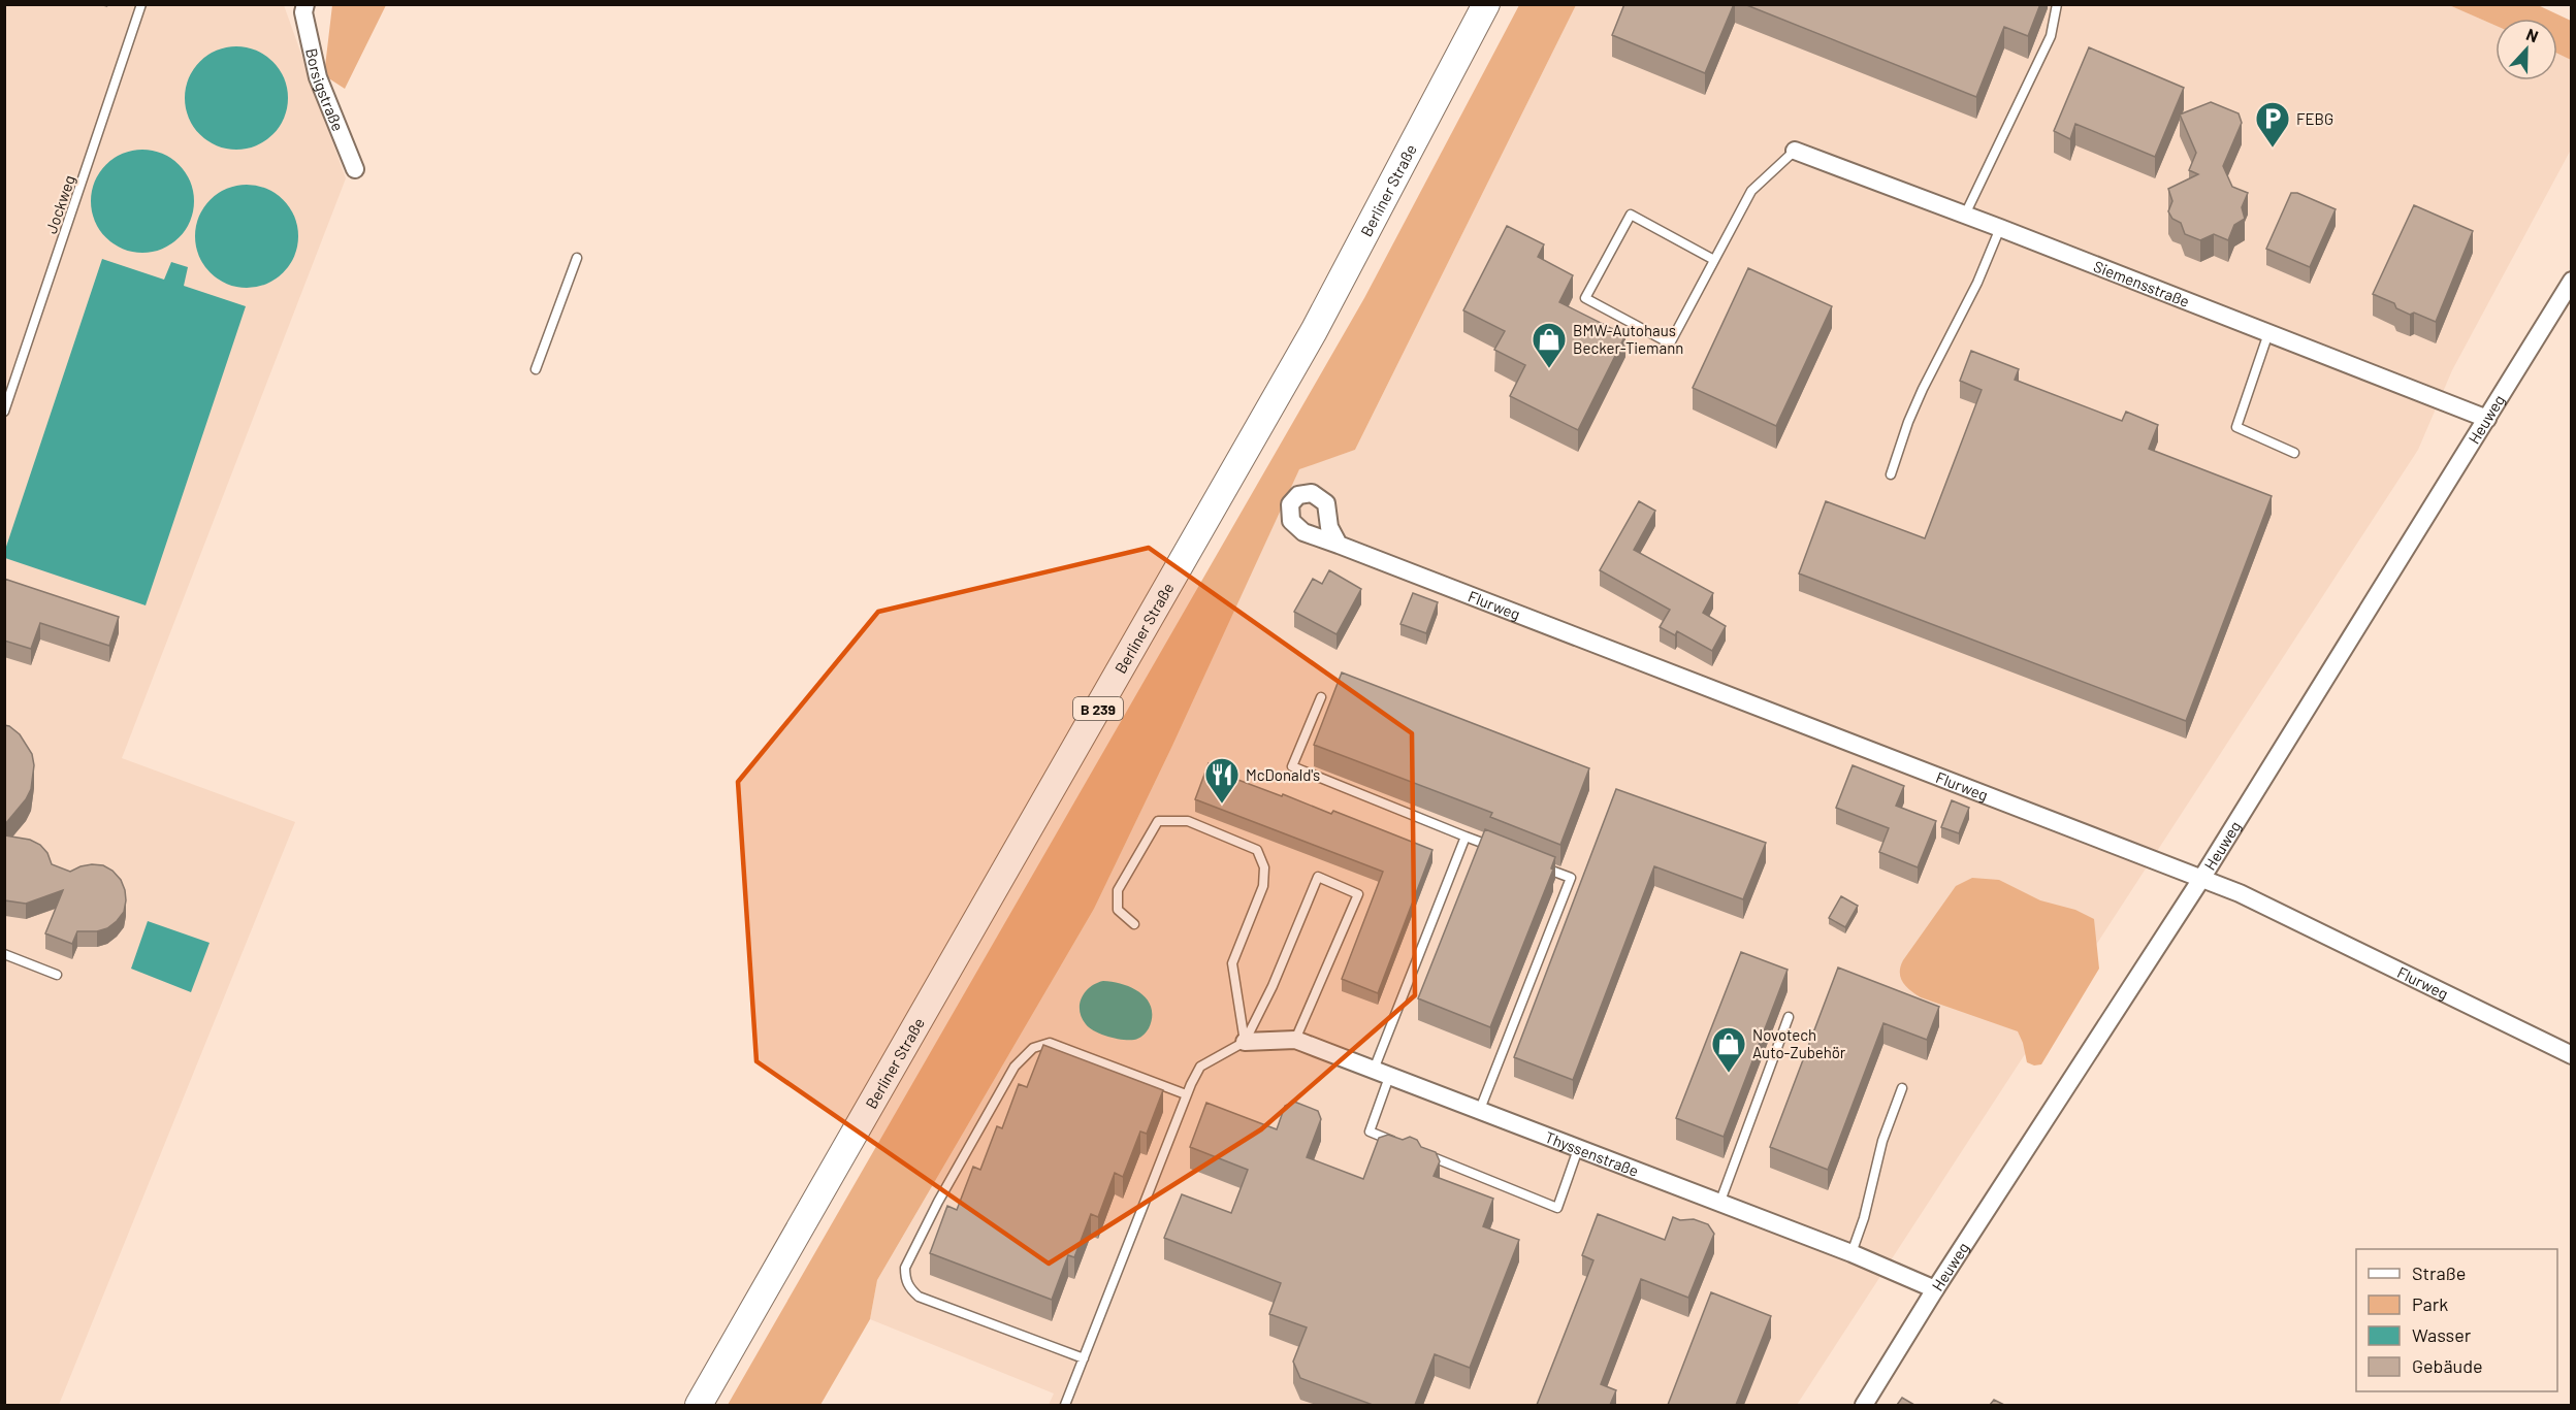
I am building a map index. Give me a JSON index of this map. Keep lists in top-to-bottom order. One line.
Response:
{"streets":{"main road":["Berliner Straße","B 239"],"street":["Borsigstraße","Siemensstraße","Heuweg","Flurweg","Thyssenstraße"],"lane":["Jockweg"]},"crossings":[["Siemensstraße","Heuweg"],["Heuweg","Flurweg"],["Heuweg","Thyssenstraße"]],"places":{"parking":["FEBG"],"shop":["BMW-Autohaus Becker-Tiemann","Novotech Auto-Zubehör"],"restaurant":["McDonald's"]},"legend":["Straße","Park","Wasser","Gebäude"],"north":"top"}
